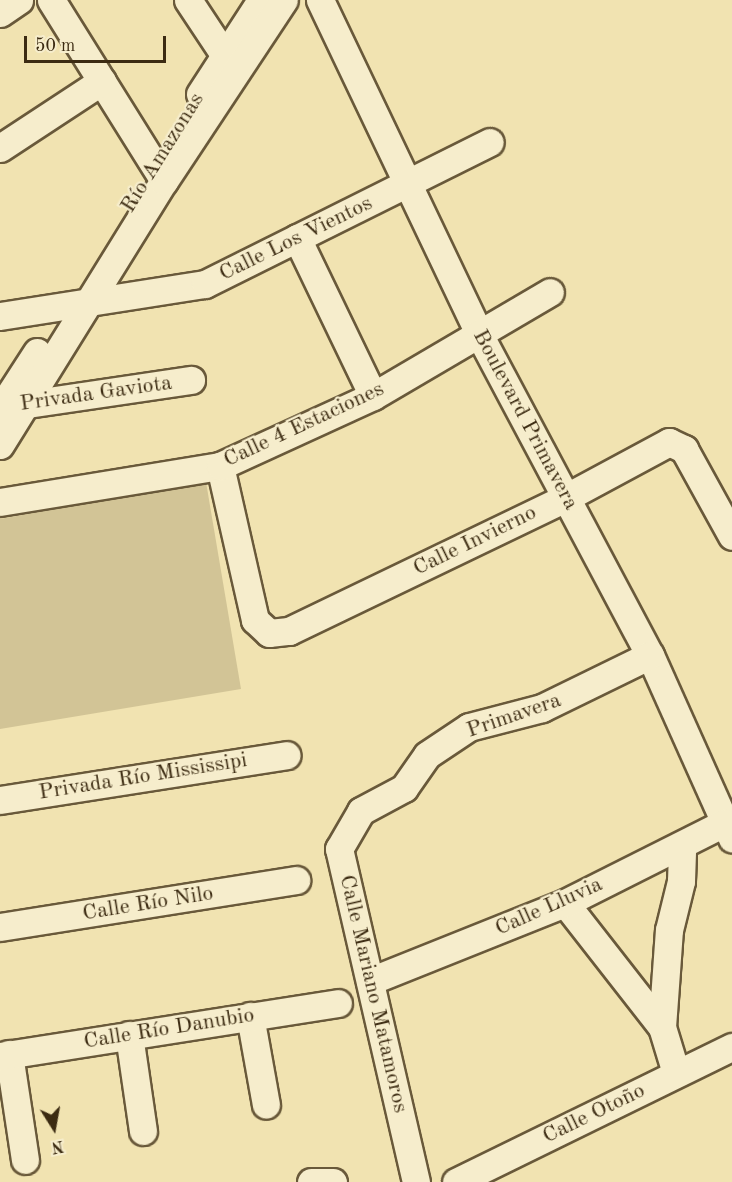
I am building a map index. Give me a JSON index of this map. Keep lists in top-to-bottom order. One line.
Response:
{"streets":{"street":["Río Amazonas","Calle Los Vientos","Privada Gaviota","Boulevard Primavera","Calle 4 Estaciones","Calle Invierno","Primavera","Privada Río Mississipi","Calle Río Nilo","Calle Lluvia","Calle Mariano Matamoros","Calle Río Danubio","Calle Otoño"]},"crossings":[["Río Amazonas","Calle Los Vientos"],["Río Amazonas","Privada Gaviota"],["Calle Los Vientos","Boulevard Primavera"],["Boulevard Primavera","Calle 4 Estaciones"],["Boulevard Primavera","Calle Invierno"],["Boulevard Primavera","Primavera"],["Boulevard Primavera","Calle Lluvia"],["Calle 4 Estaciones","Calle Invierno"],["Primavera","Calle Mariano Matamoros"],["Calle Lluvia","Calle Mariano Matamoros"]],"scale_bar":"50 m","north":"bottom"}
